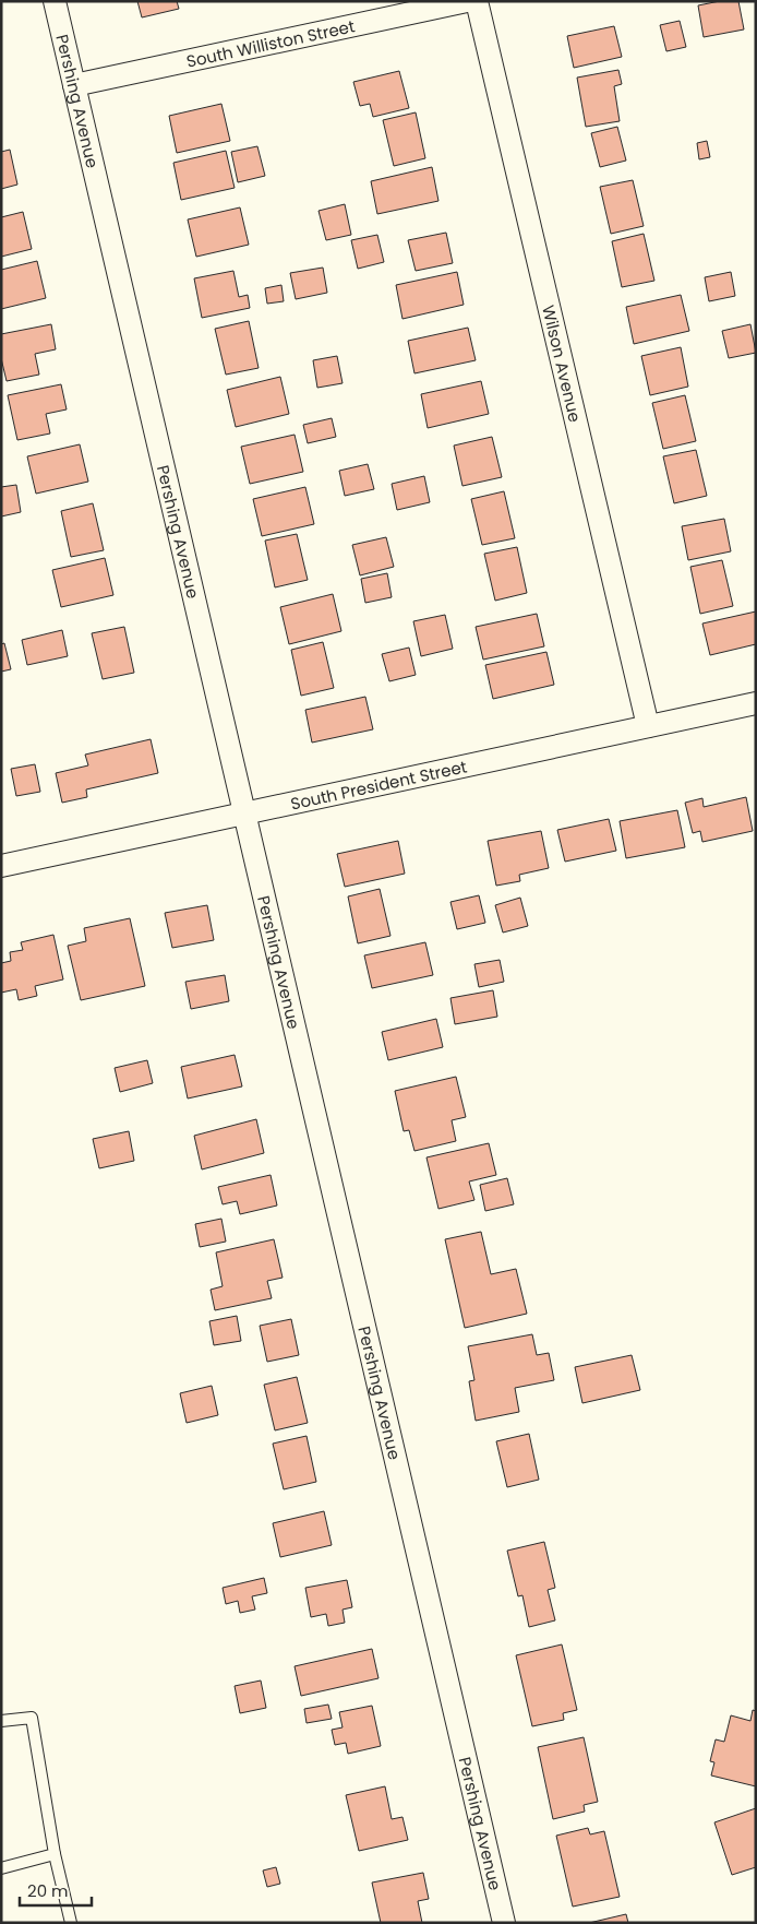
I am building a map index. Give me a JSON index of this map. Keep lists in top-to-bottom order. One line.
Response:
{"streets":{"street":["South Williston Street","Pershing Avenue","Wilson Avenue","South President Street"]},"crossings":[["South Williston Street","Pershing Avenue"],["Pershing Avenue","South President Street"],["Wilson Avenue","South President Street"]],"scale_bar":"20 m"}
